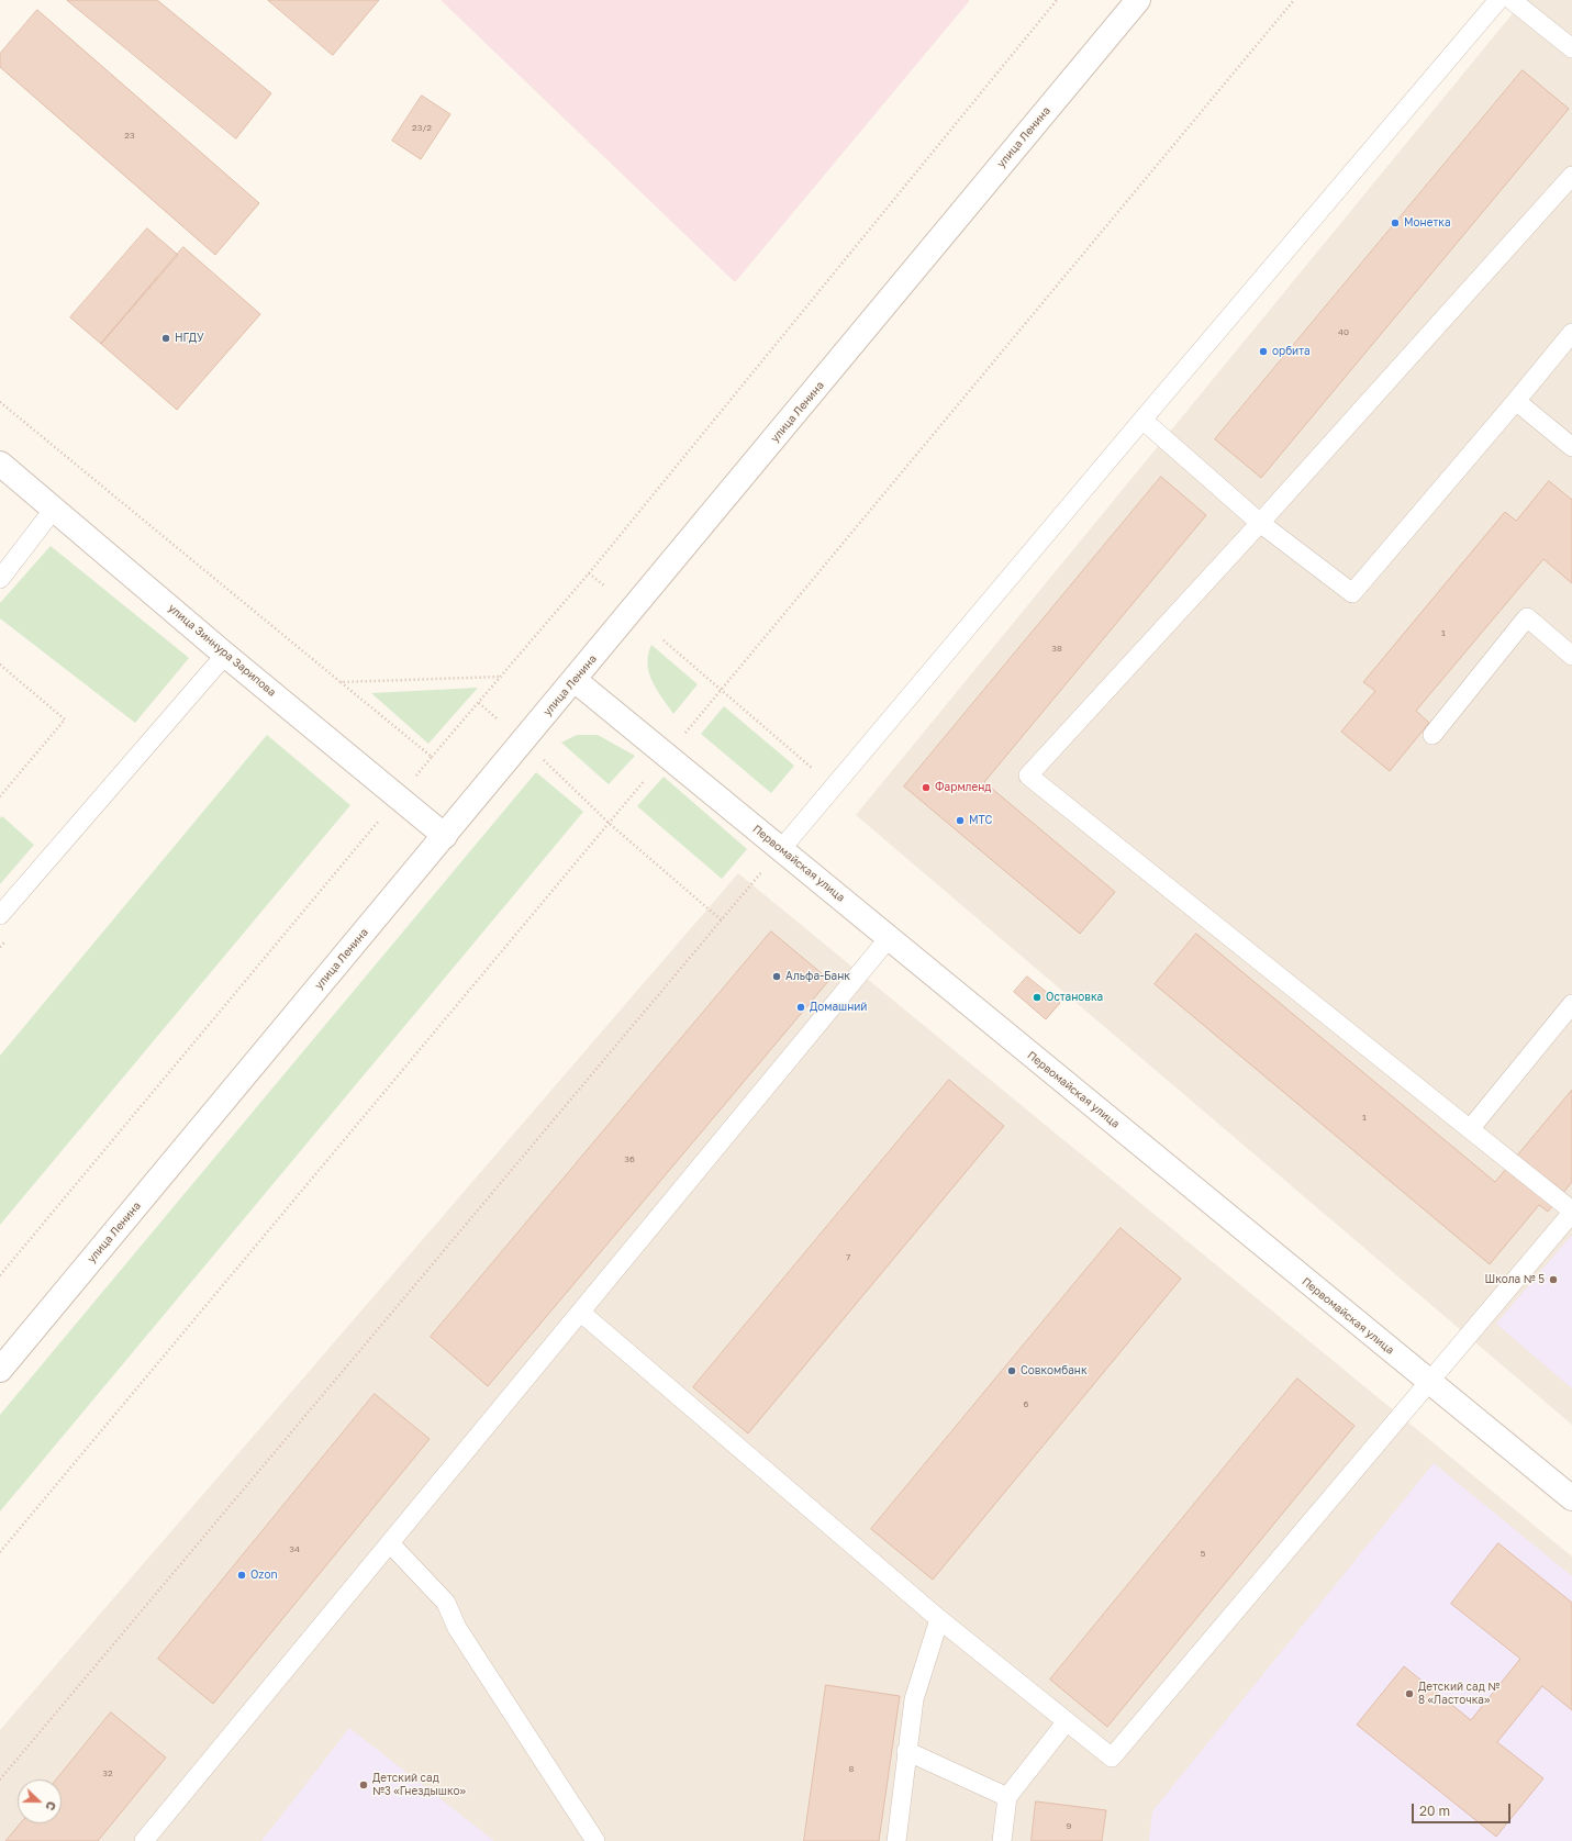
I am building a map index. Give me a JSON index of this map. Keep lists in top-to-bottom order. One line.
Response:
{"streets":{"street":["улица Ленина","улица Зиннура Зарипова","Первомайская улица"]},"crossings":[["улица Ленина","улица Зиннура Зарипова"],["улица Ленина","Первомайская улица"]],"places":["Монетка","НГДУ","орбита","Фармленд","МТС","Альфа-Банк","Остановка","Домашний","Школа № 5","Совкомбанк","Ozon","Детский сад № 8 «Ласточка»","Детский сад №3 «Гнездышко»"],"house_numbers":["23/2","23","40","1","38","1","36","7","6","34","5","8","32","9"],"scale_bar":"20 m","north":"right"}
